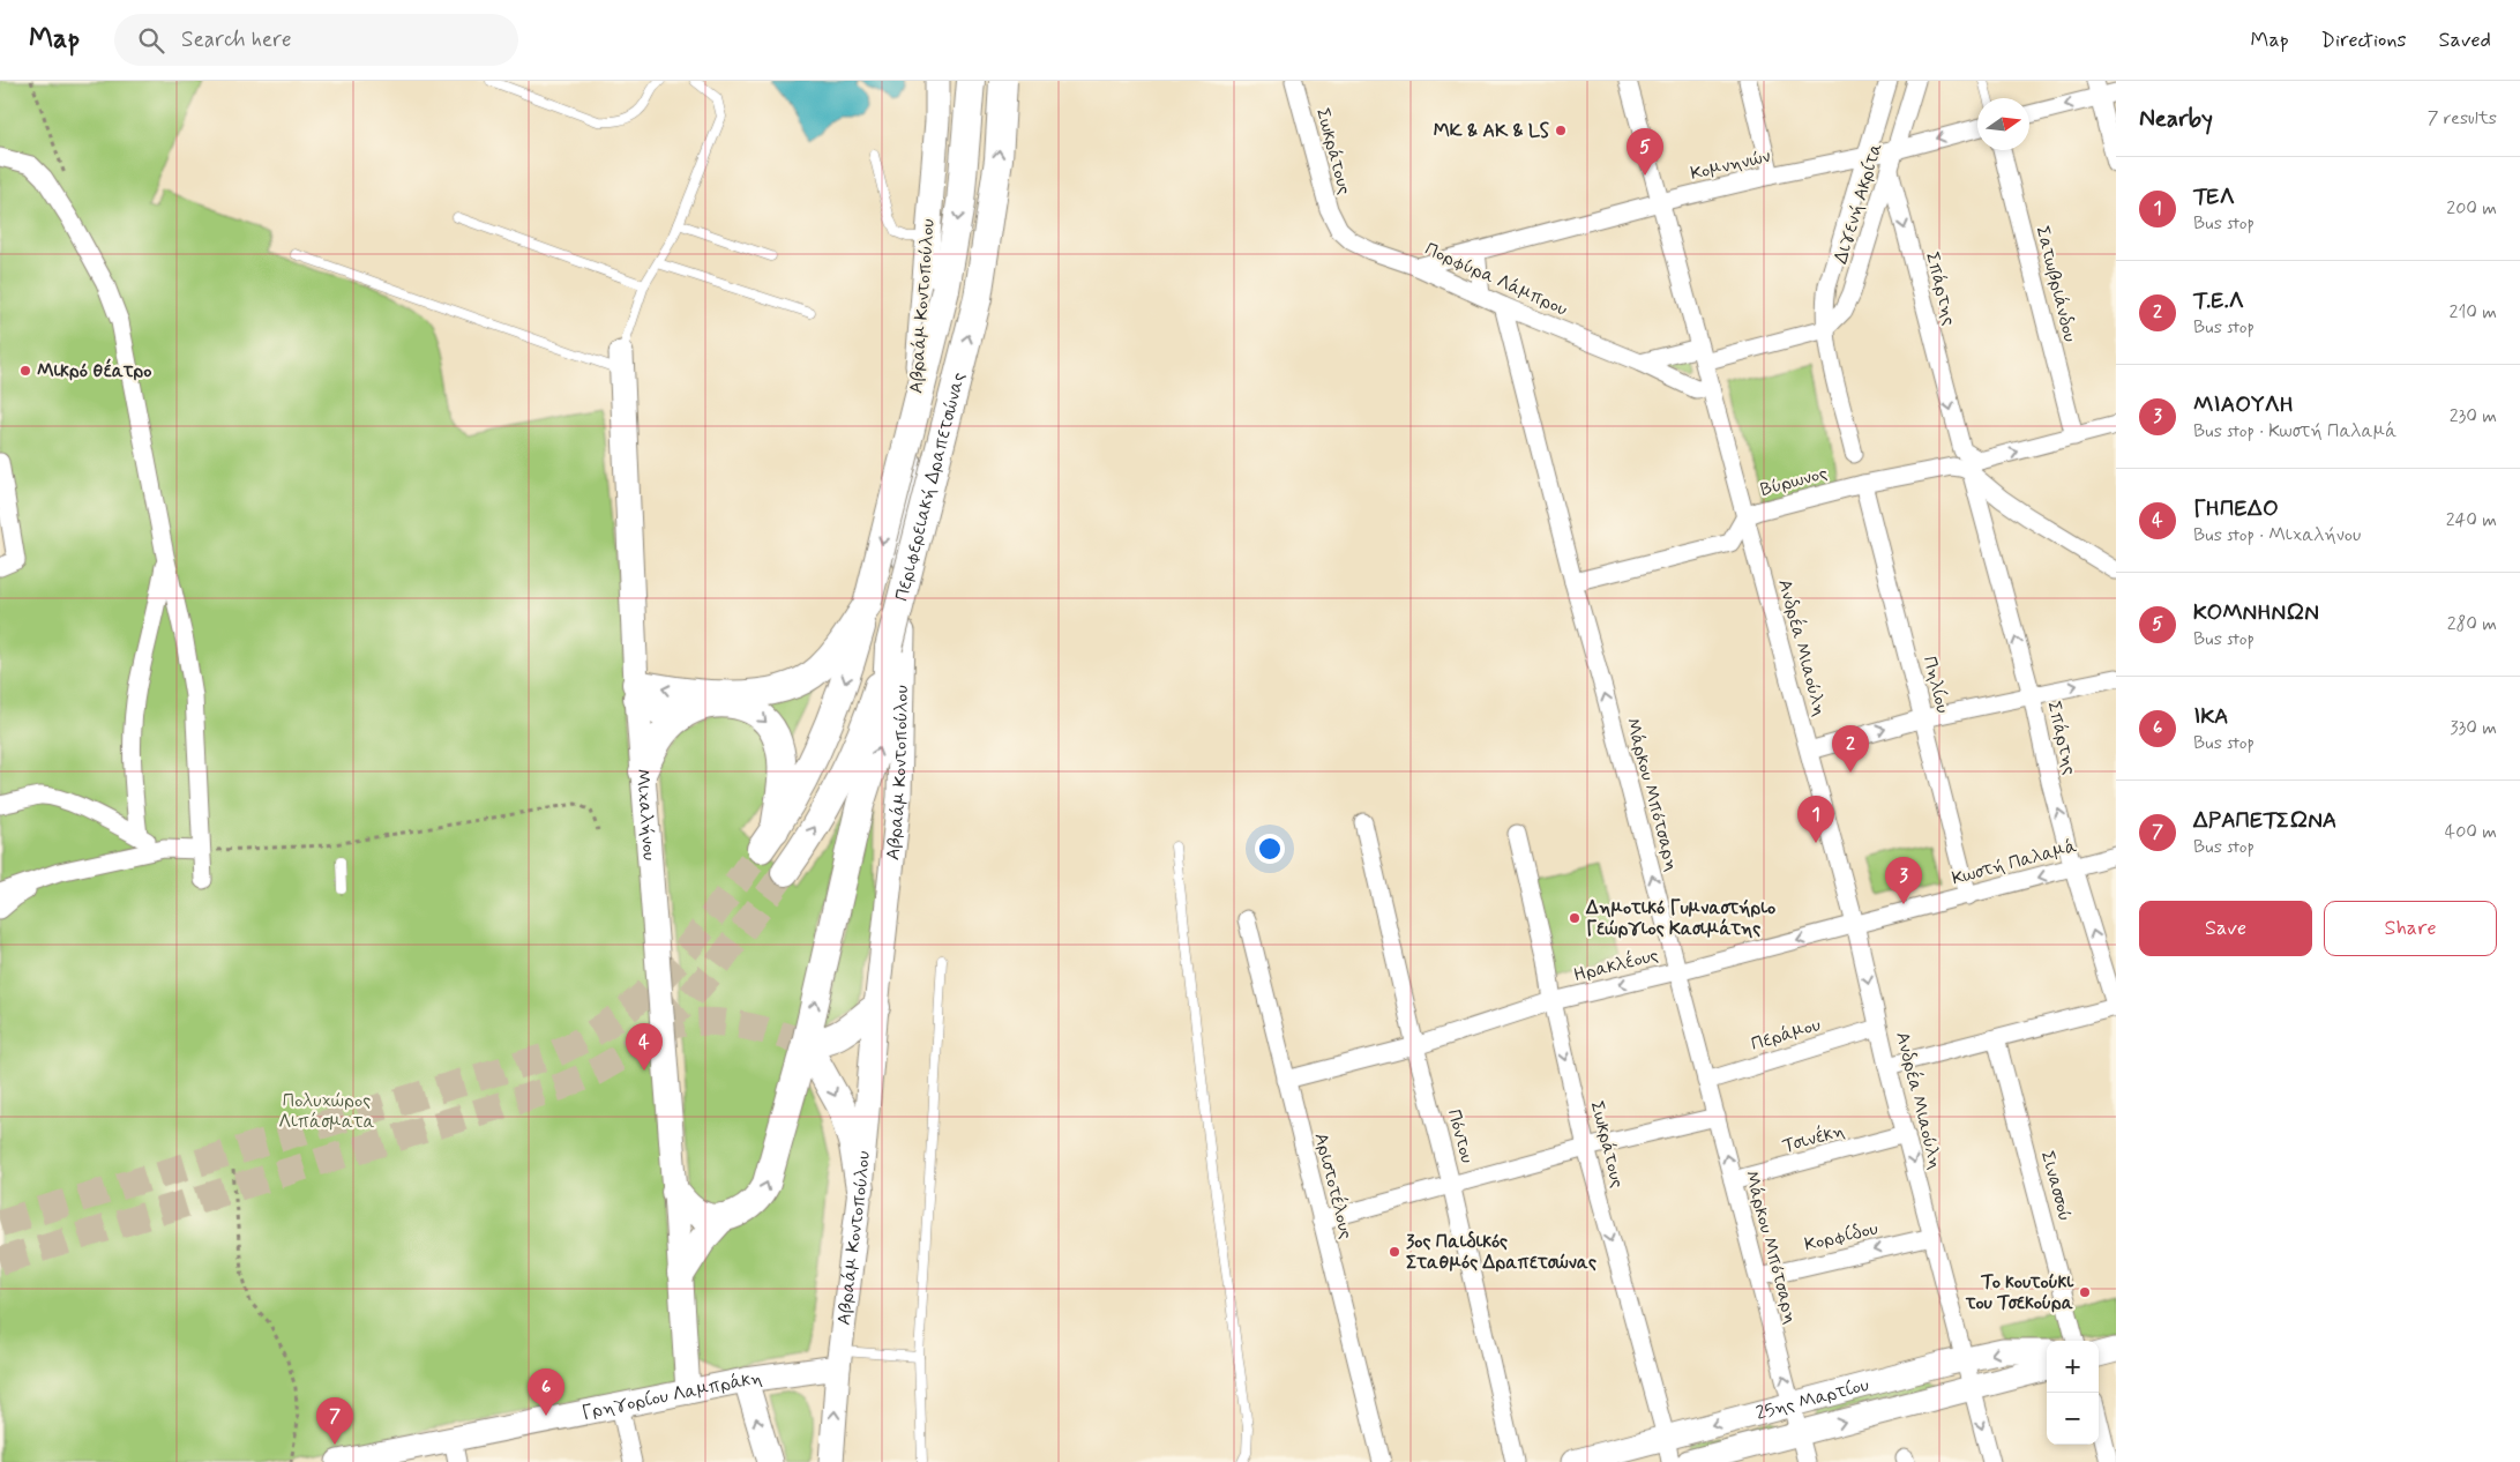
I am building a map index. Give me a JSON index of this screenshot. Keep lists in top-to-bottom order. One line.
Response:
{"streets":{"main road":["Περιφερειακή Δραπετσώνας"],"street":["Σωκράτους","Κομνηνών","Διγενή Ακρίτα","Πορφύρα Λάμπρου","Σατωβριάνδου","Σπάρτης","Αβραάμ Κοντοπούλου","Βύρωνος","Ανδρέα Μιαούλη","Πηλίου","Μάρκου Μπότσαρη","Μιχαλήνου","Κωστή Παλαμά","Ηρακλέους","Περάμου","Πόντου","Τσινέκη","Αριστοτέλους","Σινασσού","Κορφίδου","Γρηγορίου Λαμπράκη","25ης Μαρτίου"]},"crossings":[["Σωκράτους","Πορφύρα Λάμπρου"],["Σωκράτους","Ηρακλέους"],["Σωκράτους","25ης Μαρτίου"],["Κομνηνών","Διγενή Ακρίτα"],["Κομνηνών","Πορφύρα Λάμπρου"],["Κομνηνών","Ανδρέα Μιαούλη"],["Διγενή Ακρίτα","Σπάρτης"],["Πορφύρα Λάμπρου","Ανδρέα Μιαούλη"],["Πορφύρα Λάμπρου","Μάρκου Μπότσαρη"],["Σατωβριάνδου","Σπάρτης"],["Σπάρτης","Βύρωνος"],["Σπάρτης","Κωστή Παλαμά"],["Αβραάμ Κοντοπούλου","Γρηγορίου Λαμπράκη"],["Βύρωνος","Ανδρέα Μιαούλη"],["Βύρωνος","Πηλίου"],["Βύρωνος","Μάρκου Μπότσαρη"],["Ανδρέα Μιαούλη","Κωστή Παλαμά"],["Ανδρέα Μιαούλη","Ηρακλέους"],["Ανδρέα Μιαούλη","Περάμου"],["Ανδρέα Μιαούλη","Τσινέκη"],["Ανδρέα Μιαούλη","Κορφίδου"],["Ανδρέα Μιαούλη","25ης Μαρτίου"],["Πηλίου","Κωστή Παλαμά"],["Μάρκου Μπότσαρη","Ηρακλέους"],["Μάρκου Μπότσαρη","Περάμου"],["Μάρκου Μπότσαρη","Τσινέκη"],["Μάρκου Μπότσαρη","Κορφίδου"],["Μάρκου Μπότσαρη","25ης Μαρτίου"],["Μιχαλήνου","Γρηγορίου Λαμπράκη"],["Κωστή Παλαμά","Ηρακλέους"],["Ηρακλέους","Πόντου"],["Ηρακλέους","Αριστοτέλους"]],"one_way":["Σωκράτους","Μάρκου Μπότσαρη","Κορφίδου"],"parks":["Πολυχώρος Λιπάσματα"],"places":["MK & AK & LS","Μικρό θέατρο","Δημοτικό Γυμναστήριο Γεώργιος Κασιμάτης","3ος Παιδικός Σταθμός Δραπετσώνας","Το κουτούκι του Τσεκούρα"],"north":"right","page":{"header":"Map","search":"Search here","nav":["Map","Directions","Saved"],"heading":["Nearby","7 results"],"pins":["5","2","1","3","4","6","7"],"list":[{"mark":"1","name":"ΤΕΛ","note":"Bus stop","value":"200 m"},{"mark":"2","name":"Τ.Ε.Λ","note":"Bus stop","value":"210 m"},{"mark":"3","name":"ΜΙΑΟΥΛΗ","note":"Bus stop · Κωστή Παλαμά","value":"230 m"},{"mark":"4","name":"ΓΗΠΕΔΟ","note":"Bus stop · Μιχαλήνου","value":"240 m"},{"mark":"5","name":"ΚΟΜΝΗΝΩΝ","note":"Bus stop","value":"280 m"},{"mark":"6","name":"ΙΚΑ","note":"Bus stop","value":"330 m"},{"mark":"7","name":"ΔΡΑΠΕΤΣΩΝΑ","note":"Bus stop","value":"400 m"}],"buttons":["Save","Share"],"map_buttons":["+","−"]}}
